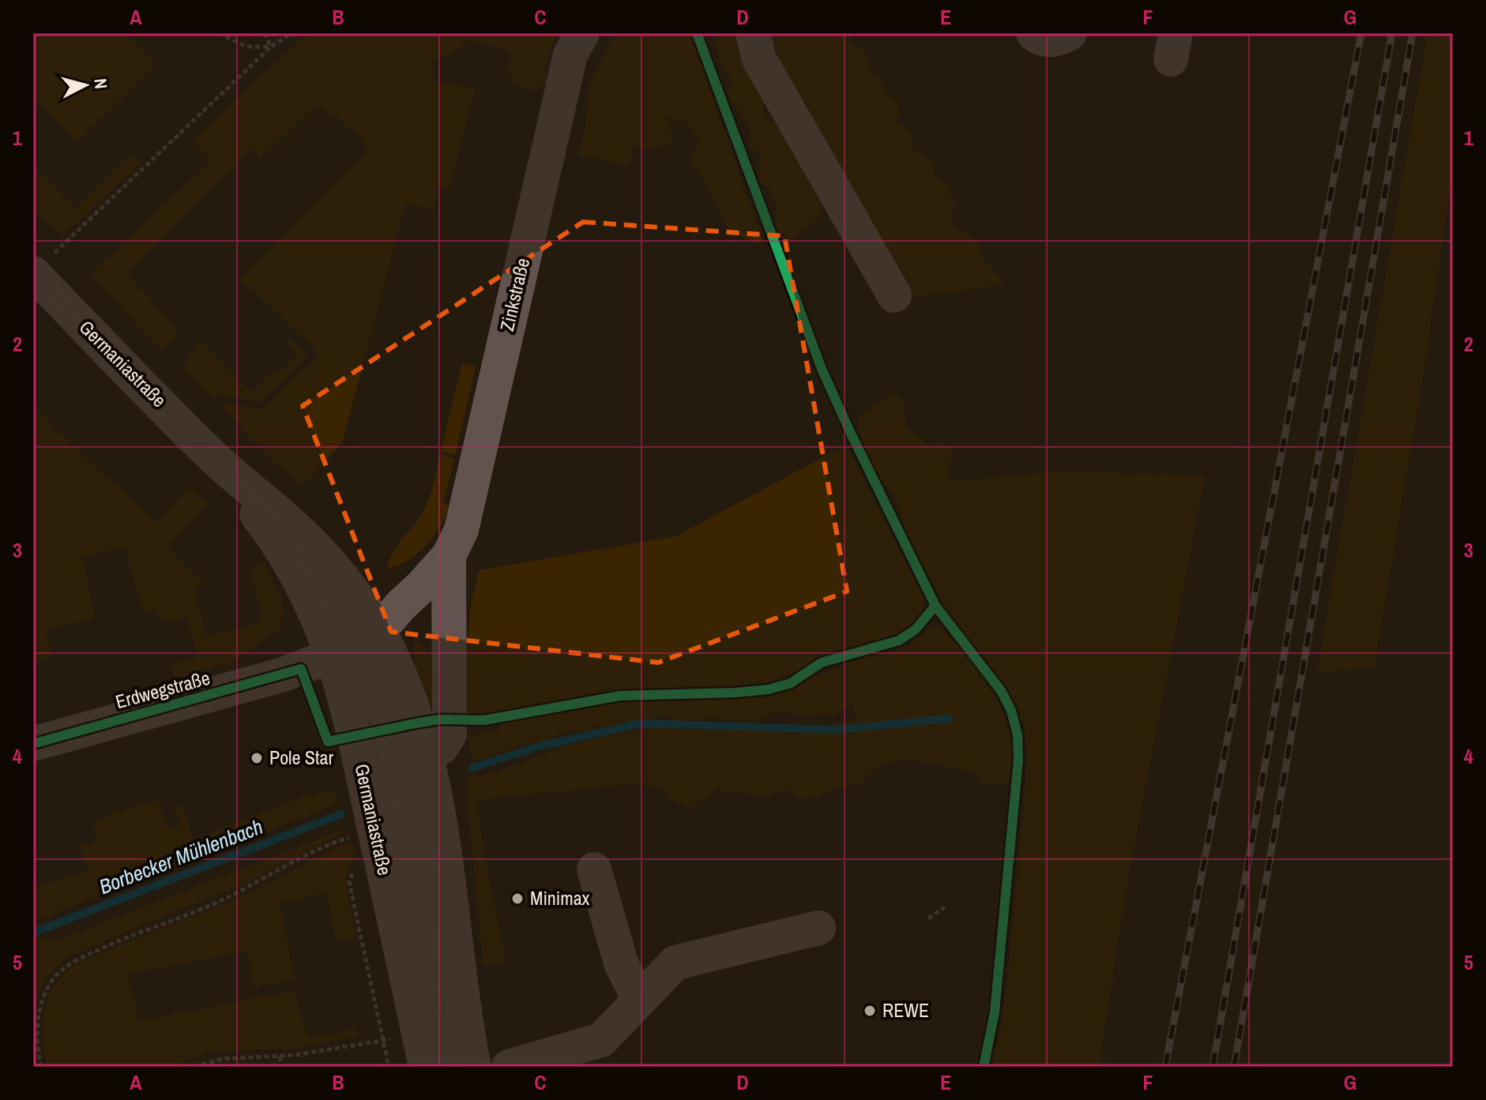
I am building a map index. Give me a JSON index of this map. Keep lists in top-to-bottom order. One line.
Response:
{"streets":{"main road":["Germaniastraße"],"street":["Zinkstraße","Erdwegstraße"]},"crossings":[["Zinkstraße","Germaniastraße"],["Zinkstraße","Erdwegstraße"],["Germaniastraße","Erdwegstraße"]],"water":["Borbecker Mühlenbach"],"places":["Pole Star","Minimax","REWE"],"north":"right","grid":{"columns":["A","B","C","D","E","F","G"],"rows":["1","2","3","4","5"]}}
